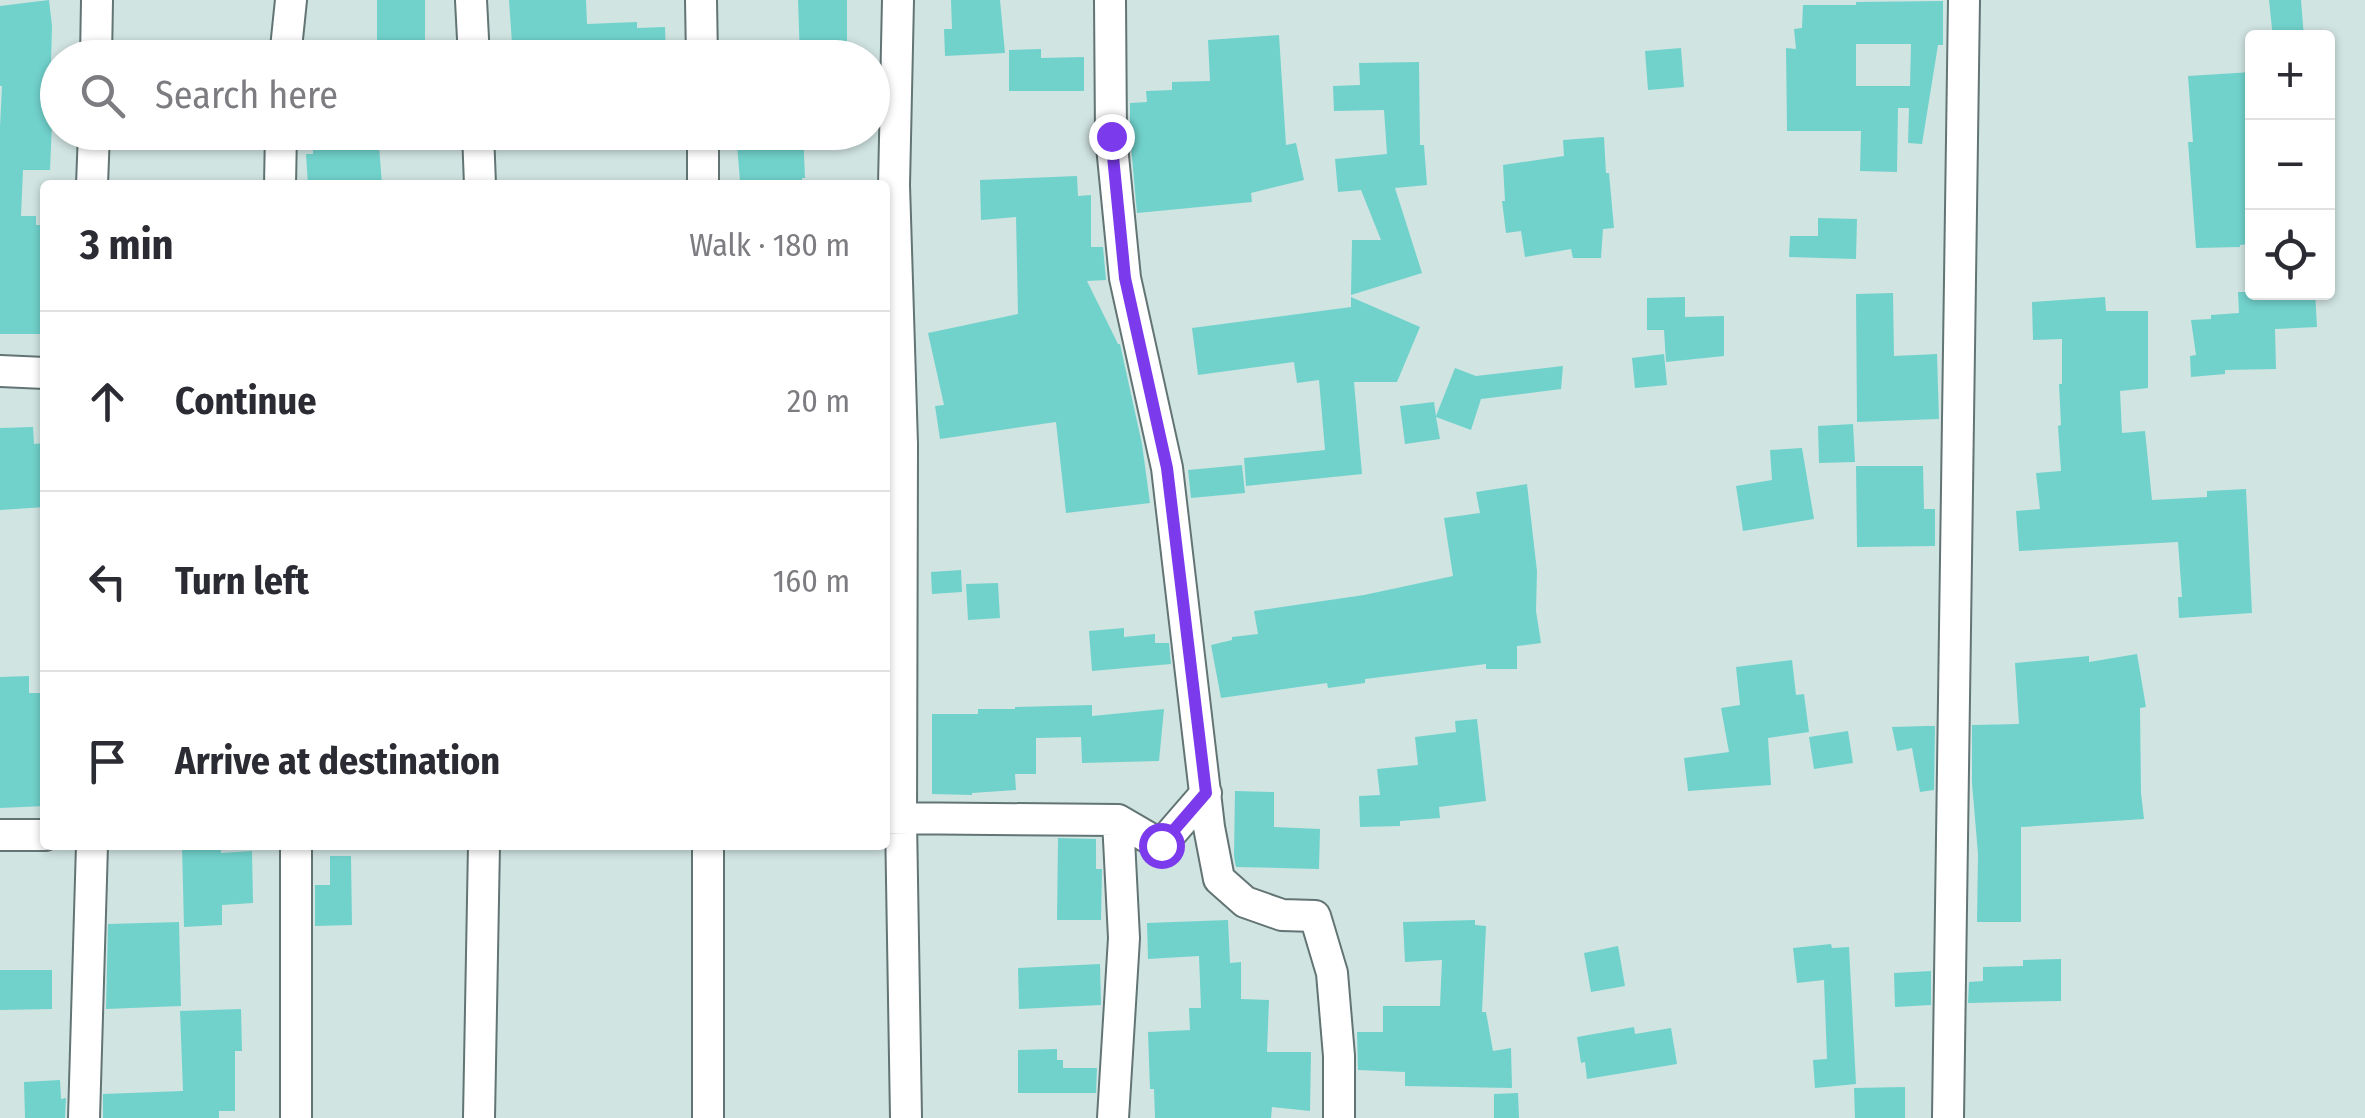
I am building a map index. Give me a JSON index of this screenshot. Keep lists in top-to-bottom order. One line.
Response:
{"page":{"map_buttons":["+","−"],"search":"Search here","heading":["3 min","Walk · 180 m"],"list":[["Continue","20 m"],["Turn left","160 m"],"Arrive at destination"]}}
